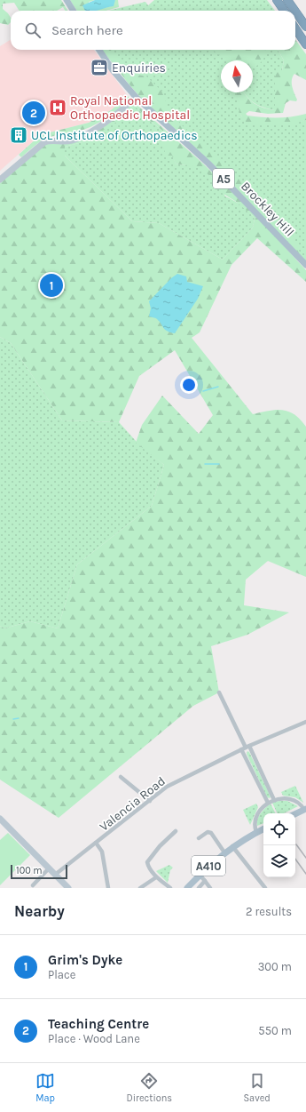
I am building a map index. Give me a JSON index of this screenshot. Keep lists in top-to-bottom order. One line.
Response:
{"streets":{"main road":["A5","Brockley Hill","A410"],"street":["Valencia Road"]},"places":{"office":["Enquiries"],"hospital":["Royal National Orthopaedic Hospital"],"building":["UCL Institute of Orthopaedics"]},"scale_bar":"100 m","north":"top","page":{"search":"Search here","pins":["2","1"],"scale":"100 m","heading":["Nearby","2 results"],"list":[{"mark":"1","name":"Grim's Dyke","note":"Place","value":"300 m"},{"mark":"2","name":"Teaching Centre","note":"Place · Wood Lane","value":"550 m"}],"nav":["Map","Directions","Saved"]}}
